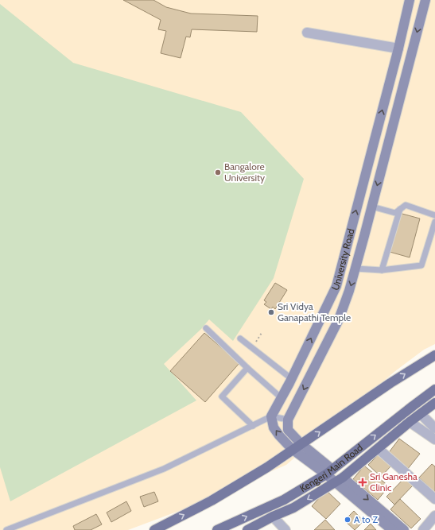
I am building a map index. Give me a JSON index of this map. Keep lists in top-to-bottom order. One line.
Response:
{"streets":{"main road":["University Road","Kengeri Main Road"]},"places":{"other":["Bangalore University","Sri Vidya Ganapathi Temple","A to Z"],"health":["Sri Ganesha Clinic"]}}
